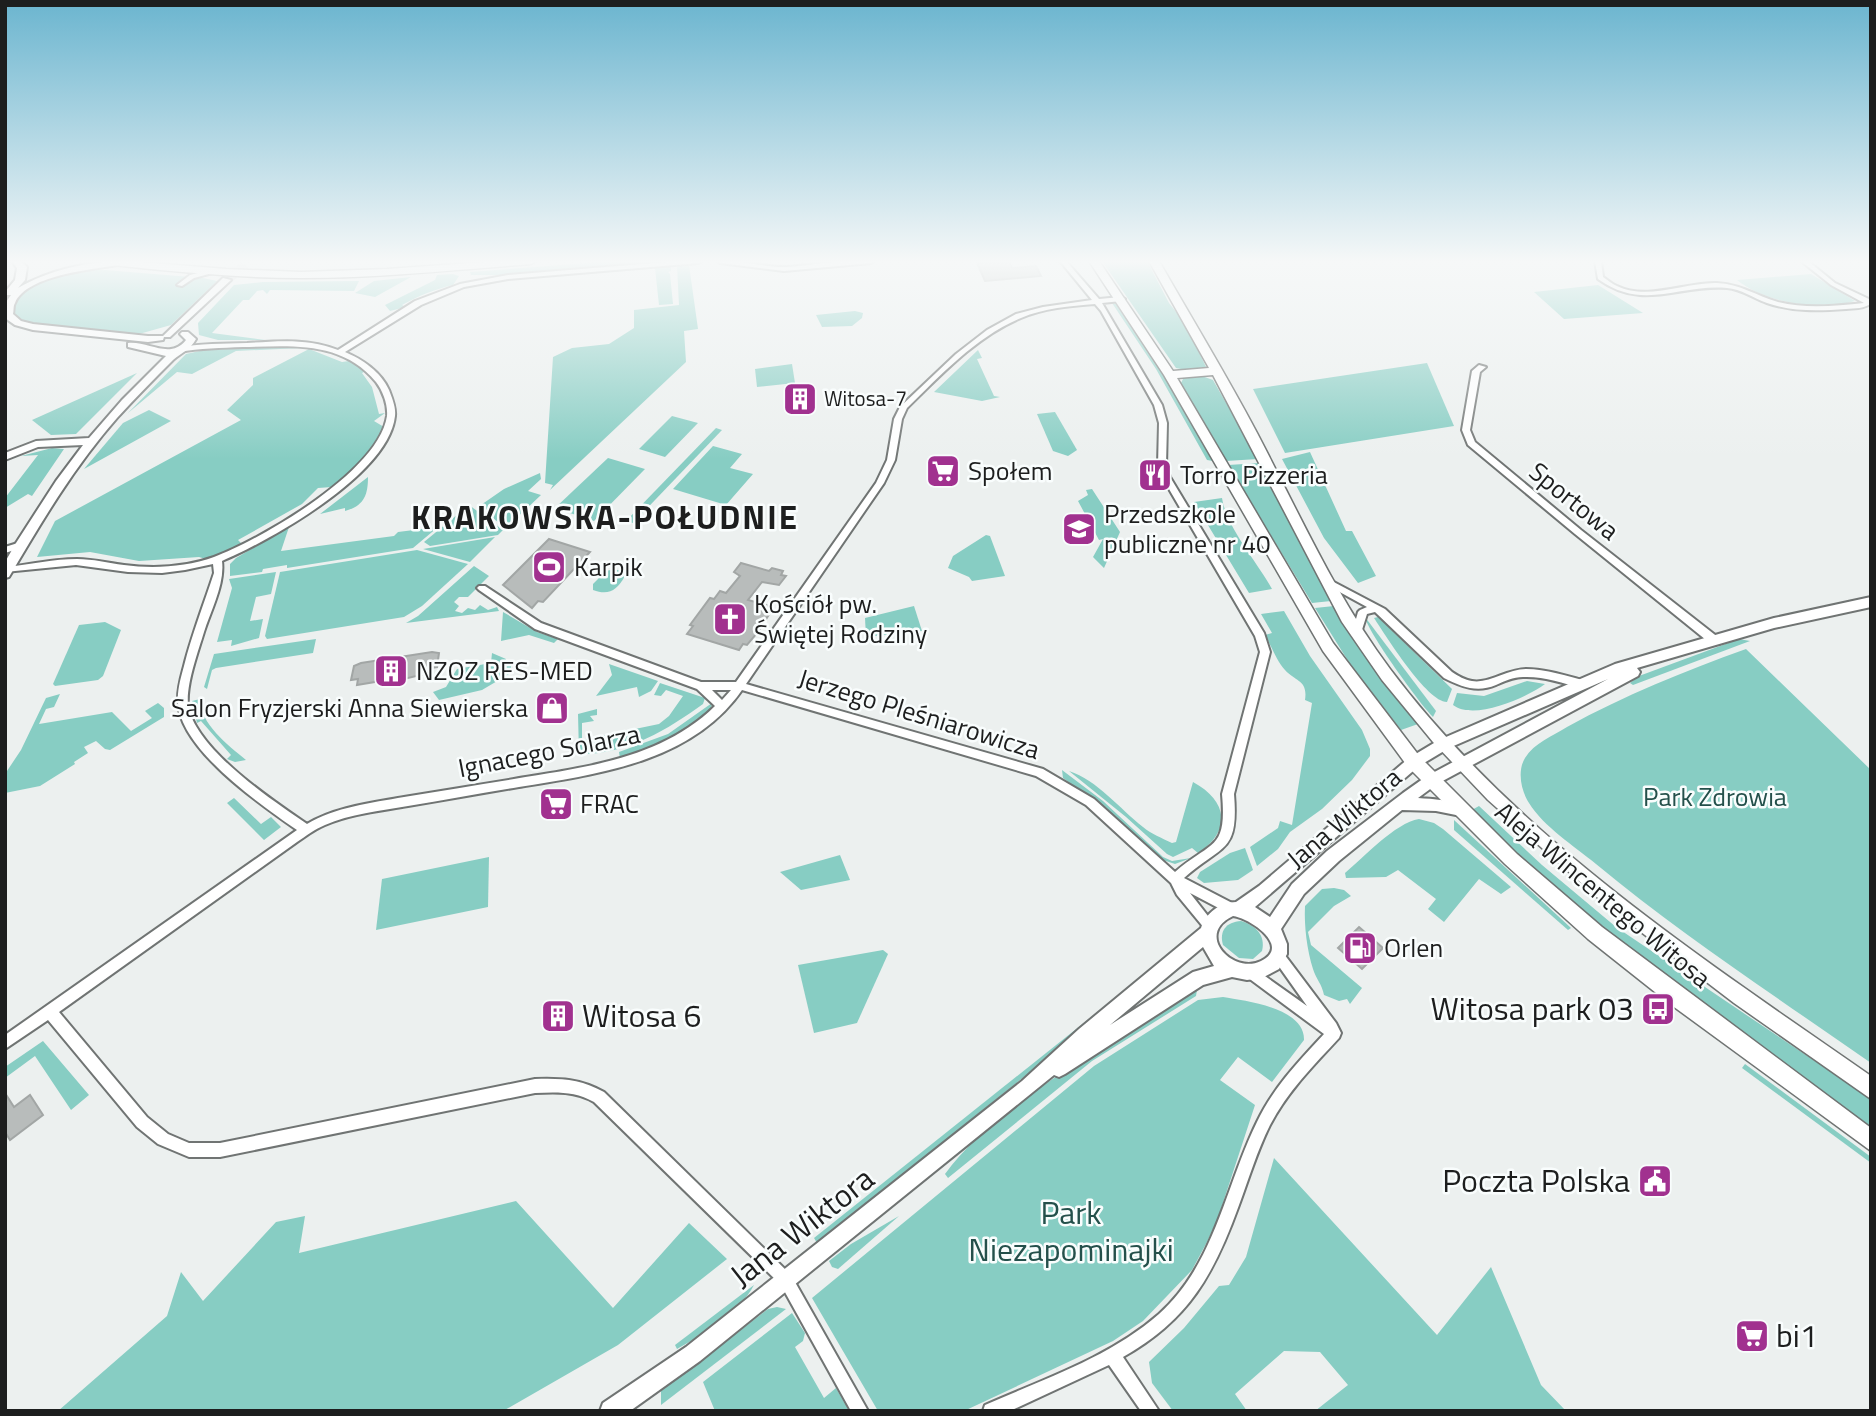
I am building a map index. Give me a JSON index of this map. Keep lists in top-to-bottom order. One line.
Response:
{"streets":{"main road":["Aleja Wincentego Witosa"],"street":["Sportowa","Jerzego Pleśniarowicza","Ignacego Solarza","Jana Wiktora"]},"crossings":[["Jerzego Pleśniarowicza","Ignacego Solarza"],["Jerzego Pleśniarowicza","Jana Wiktora"],["Jana Wiktora","Aleja Wincentego Witosa"]],"districts":["KRAKOWSKA-POŁUDNIE"],"parks":["Park Zdrowia","Park Niezapominajki"],"places":{"building":["Witosa-7","NZOZ RES-MED","Witosa 6"],"supermarket":["Społem","FRAC","bi1"],"restaurant":["Torro Pizzeria"],"school or university":["Przedszkole publiczne nr 40"],"sports":["Karpik"],"church":["Kościół pw. Świętej Rodziny"],"shop":["Salon Fryzjerski Anna Siewierska"],"fuel station":["Orlen"],"bus stop":["Witosa park 03"],"public building":["Poczta Polska"]}}
